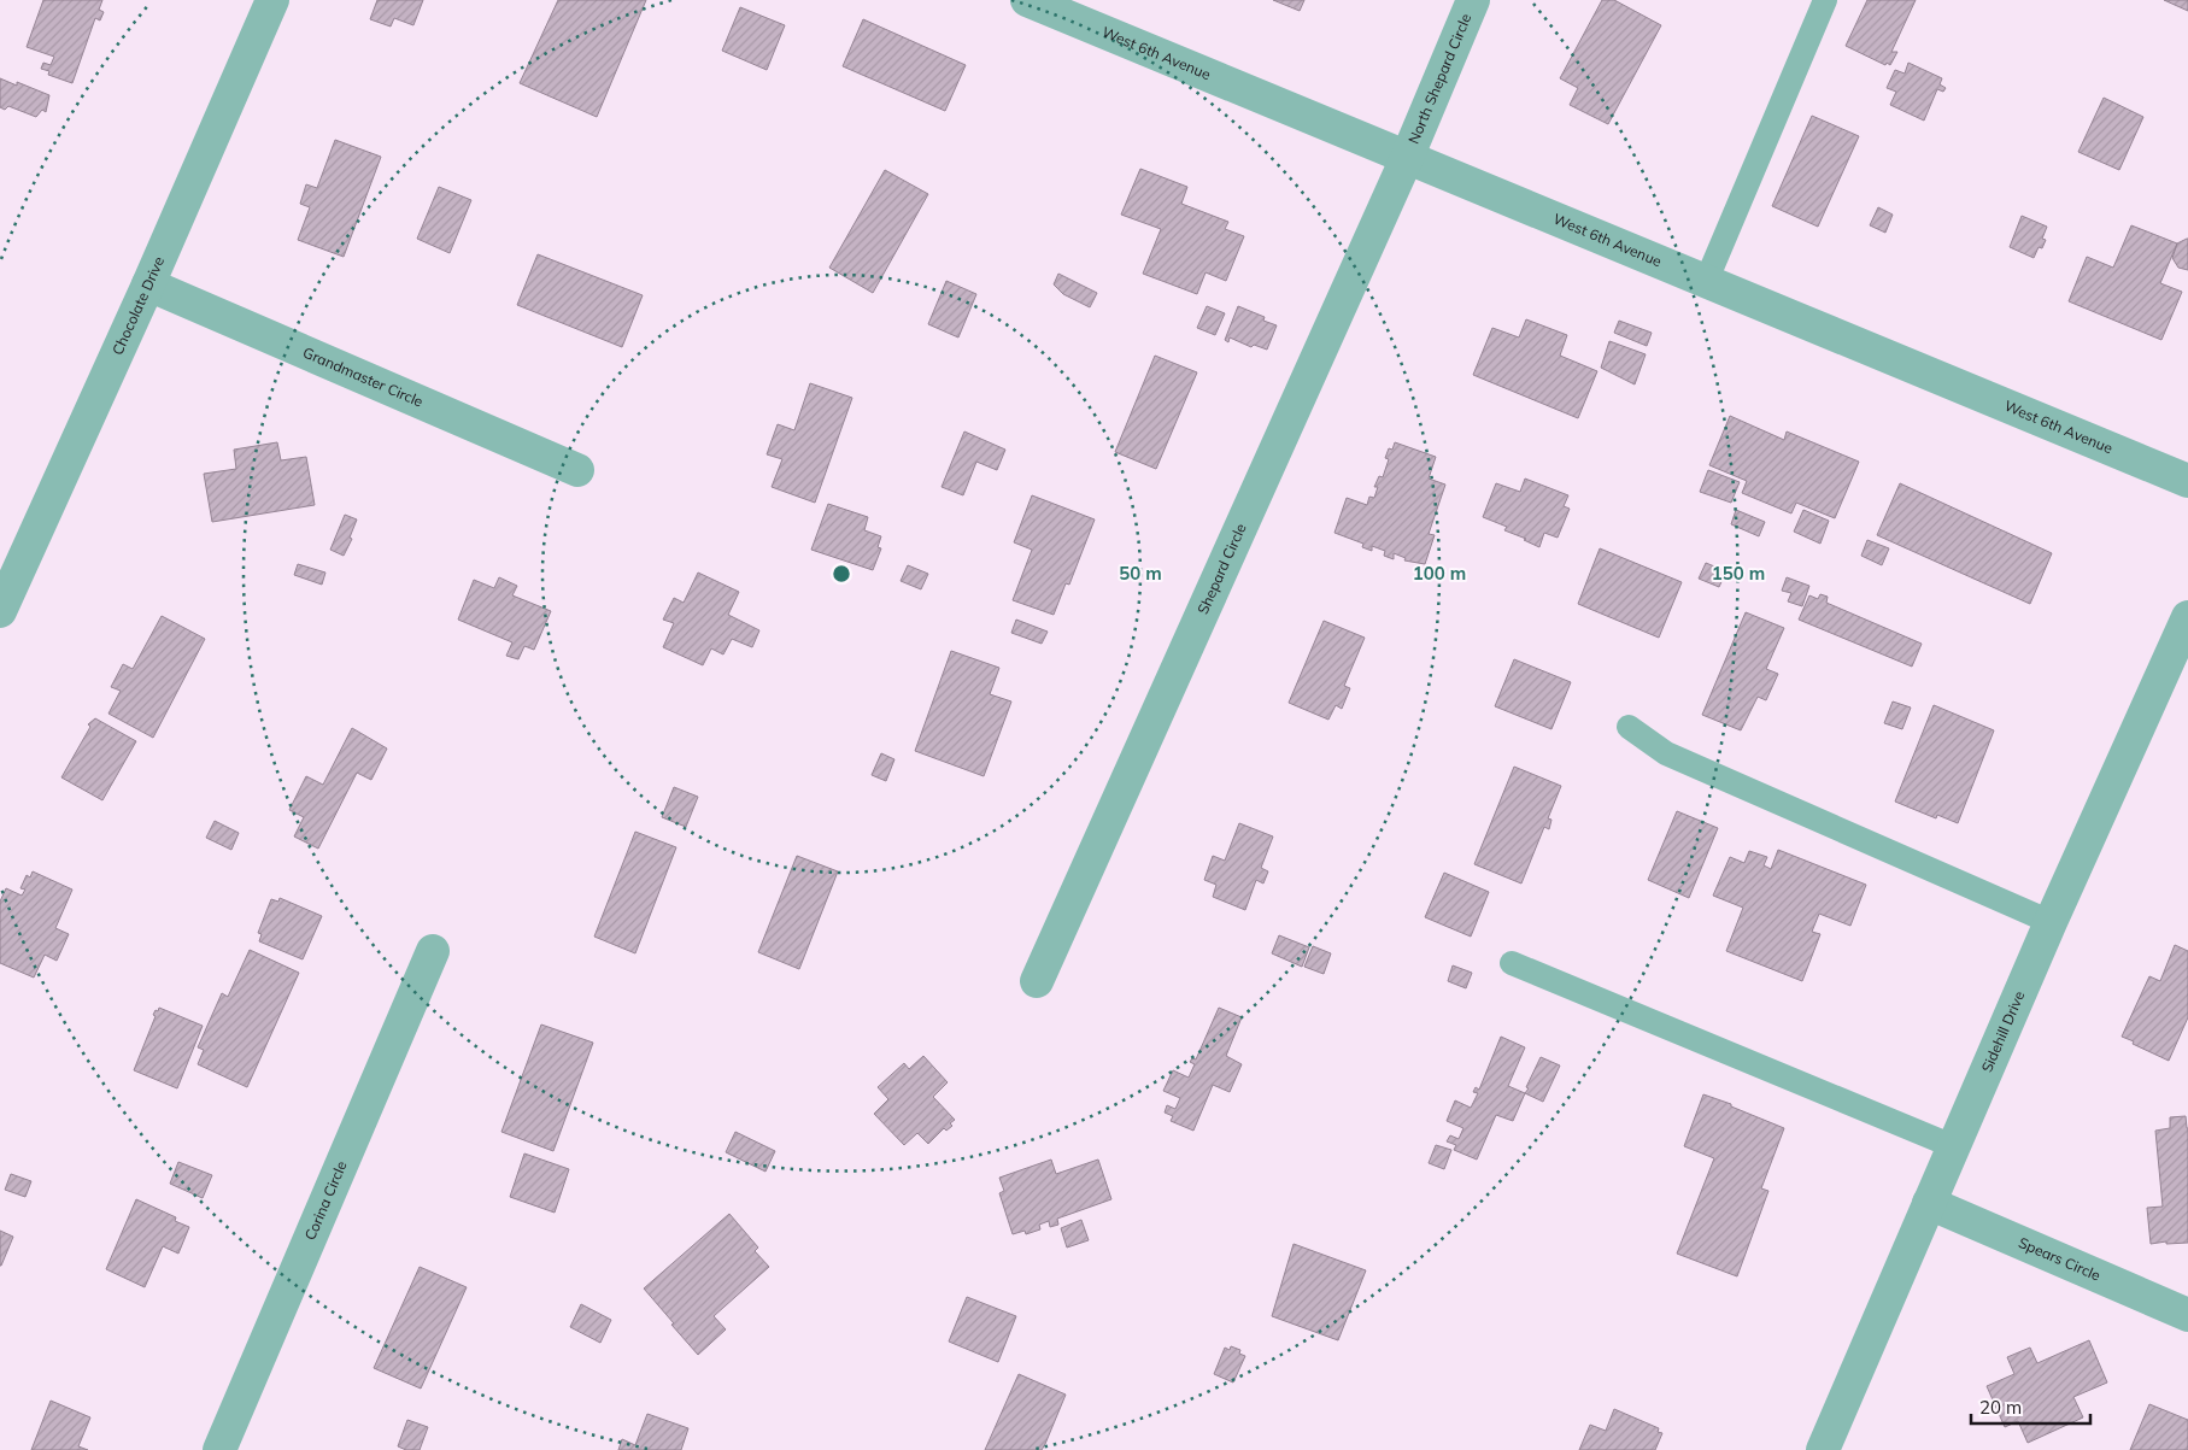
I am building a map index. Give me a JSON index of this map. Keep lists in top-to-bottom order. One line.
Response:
{"streets":{"street":["West 6th Avenue","North Shepard Circle","Chocolate Drive","Grandmaster Circle","Shepard Circle","Sidehill Drive","Corina Circle","Spears Circle"]},"crossings":[["West 6th Avenue","North Shepard Circle"],["West 6th Avenue","Shepard Circle"],["North Shepard Circle","Shepard Circle"],["Chocolate Drive","Grandmaster Circle"],["Sidehill Drive","Spears Circle"]],"scale_bar":"20 m","rings":["50 m","100 m","150 m"]}
